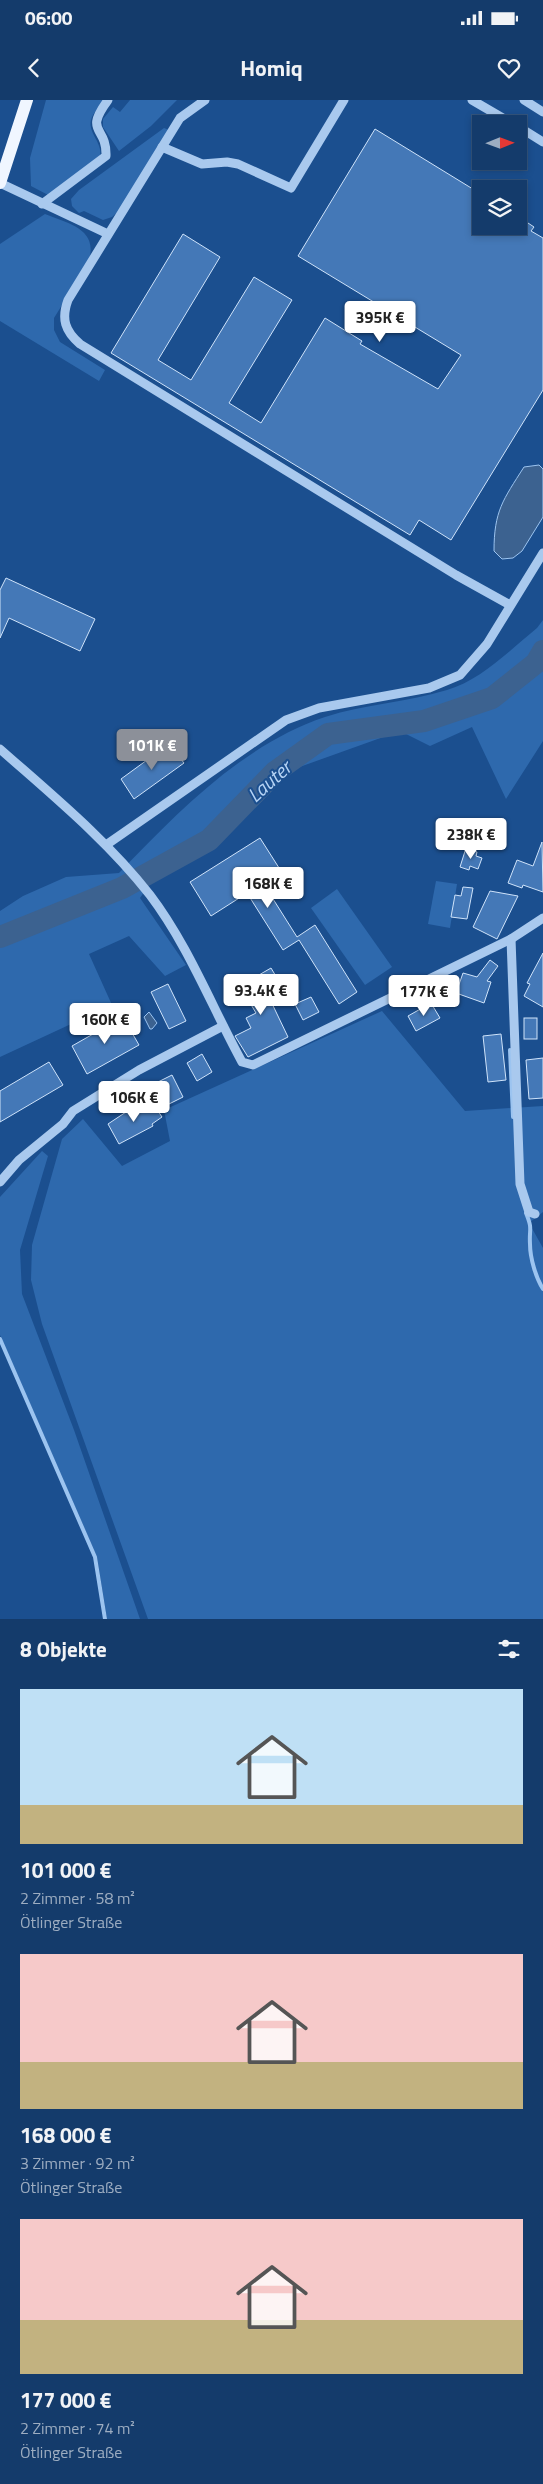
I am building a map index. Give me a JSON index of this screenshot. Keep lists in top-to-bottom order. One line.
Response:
{"water":["Lauter"],"north":"right","page":{"status":"06:00","header":"Homiq","price":["395K €","101K €","238K €","168K €","93.4K €","177K €","160K €","106K €"],"heading":"8 Objekte","list":[{"name":"101 000 €","note":"2 Zimmer · 58 m² · Ötlinger Straße"},{"name":"168 000 €","note":"3 Zimmer · 92 m² · Ötlinger Straße"},{"name":"177 000 €","note":"2 Zimmer · 74 m² · Ötlinger Straße"}]}}
